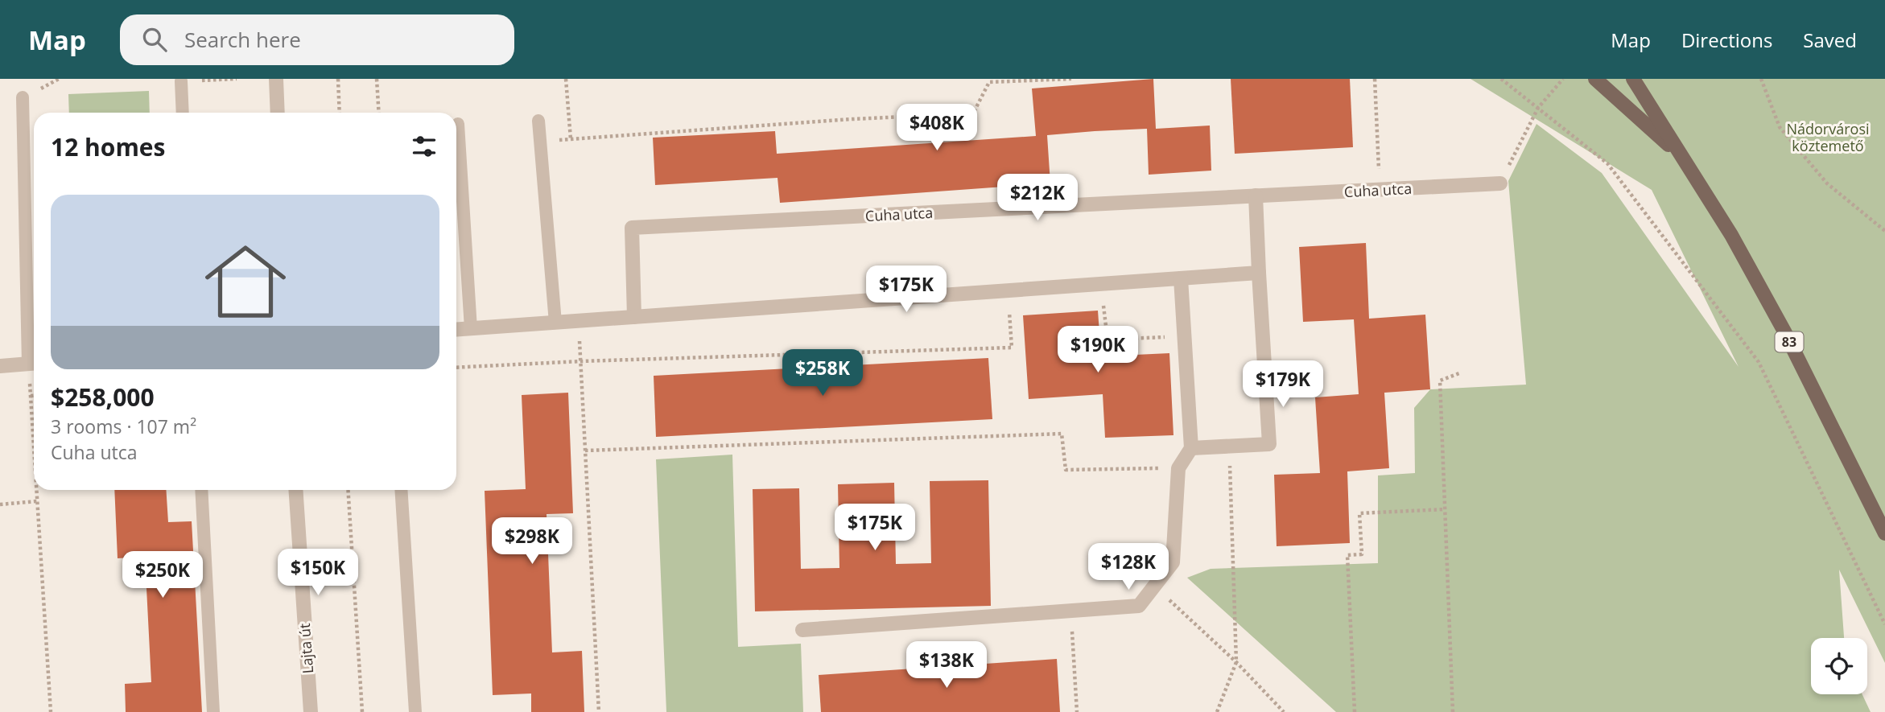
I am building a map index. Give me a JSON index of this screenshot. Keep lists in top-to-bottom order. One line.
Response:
{"streets":{"main road":["83"],"street":["Cuha utca","Lajta út"]},"parks":["Nádorvárosi köztemető"],"page":{"header":"Map","search":"Search here","nav":["Map","Directions","Saved"],"price":["$408K","$212K","$175K","$190K","$258K","$179K","$175K","$298K","$128K","$150K","$250K","$138K"],"heading":"12 homes","list":[{"name":"$258,000","note":"3 rooms · 107 m² · Cuha utca"}]}}
